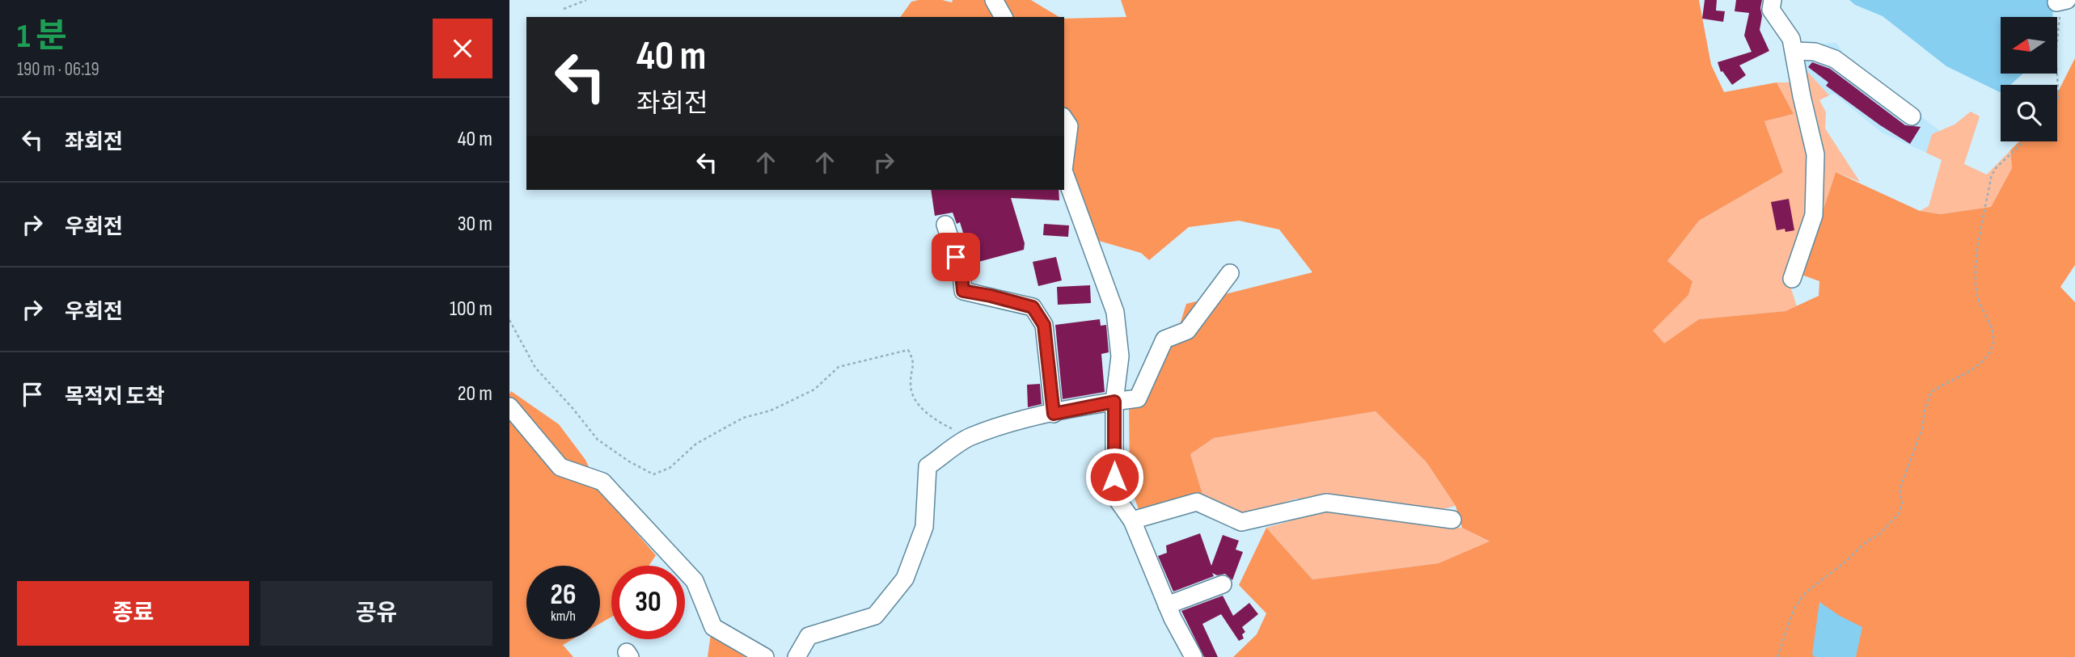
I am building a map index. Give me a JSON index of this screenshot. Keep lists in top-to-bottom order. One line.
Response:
{"north":"left","page":{"heading":["1 분","190 m · 06:19"],"turn":["40 m","좌회전"],"list":[{"name":"좌회전","value":"40 m"},{"name":"우회전","value":"30 m"},{"name":"우회전","value":"100 m"},{"name":"목적지 도착","value":"20 m"}],"speed":"26 km/h","limit":"30","buttons":["종료","공유"]}}
